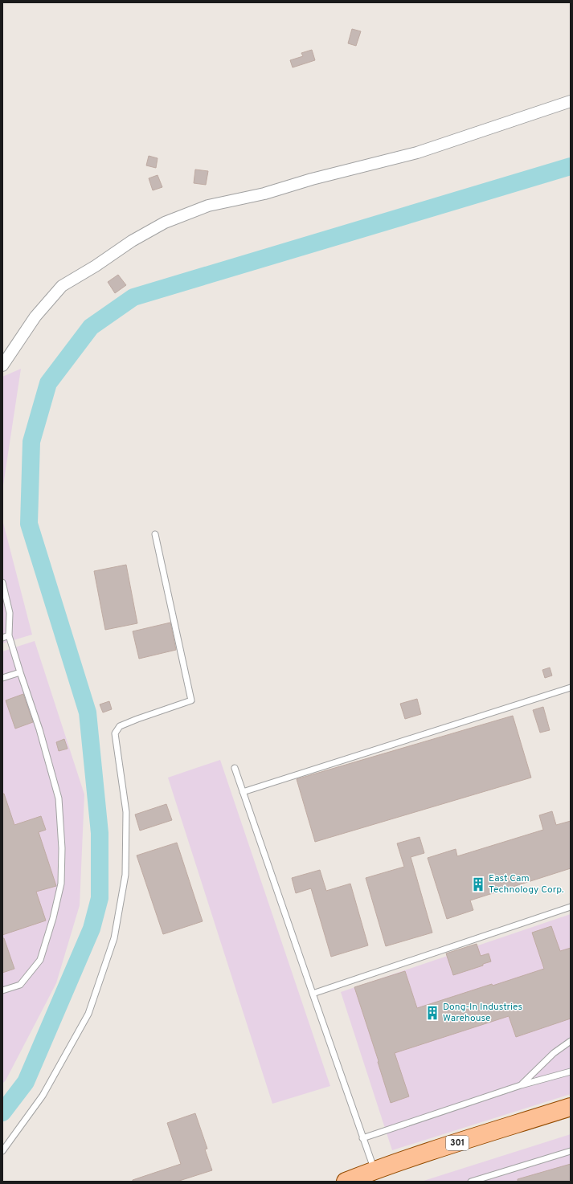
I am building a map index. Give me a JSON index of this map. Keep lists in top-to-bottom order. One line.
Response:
{"streets":{"main road":["301"]},"places":{"building":["East Cam Technology Corp.","Dong-In Industries Warehouse"]}}
